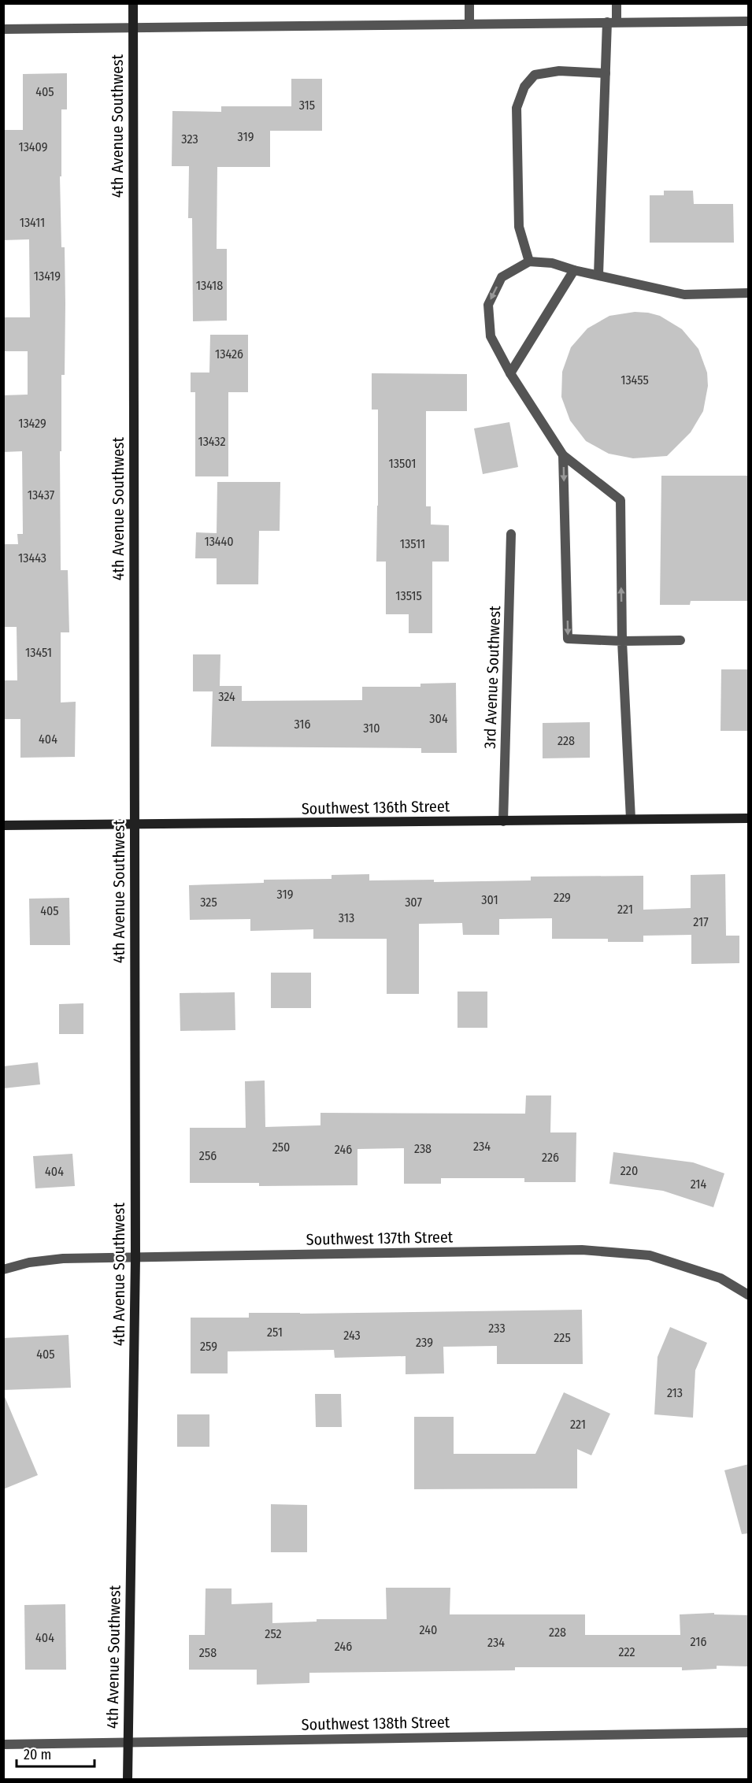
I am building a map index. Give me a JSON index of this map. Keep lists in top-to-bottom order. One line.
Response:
{"streets":{"street":["4th Avenue Southwest","3rd Avenue Southwest","Southwest 136th Street","Southwest 137th Street","Southwest 138th Street"]},"crossings":[["4th Avenue Southwest","Southwest 136th Street"],["4th Avenue Southwest","Southwest 137th Street"],["4th Avenue Southwest","Southwest 138th Street"],["3rd Avenue Southwest","Southwest 136th Street"]],"house_numbers":["405","315","319","323","13409","13411","13419","13418","13426","13455","13429","13432","13501","13437","13440","13511","13443","13515","13451","324","304","316","310","404","228","319","229","301","325","307","221","405","313","217","234","250","238","246","256","226","220","404","214","233","251","243","225","239","259","405","213","221","240","228","252","404","216","234","246","222","258"],"scale_bar":"20 m"}
